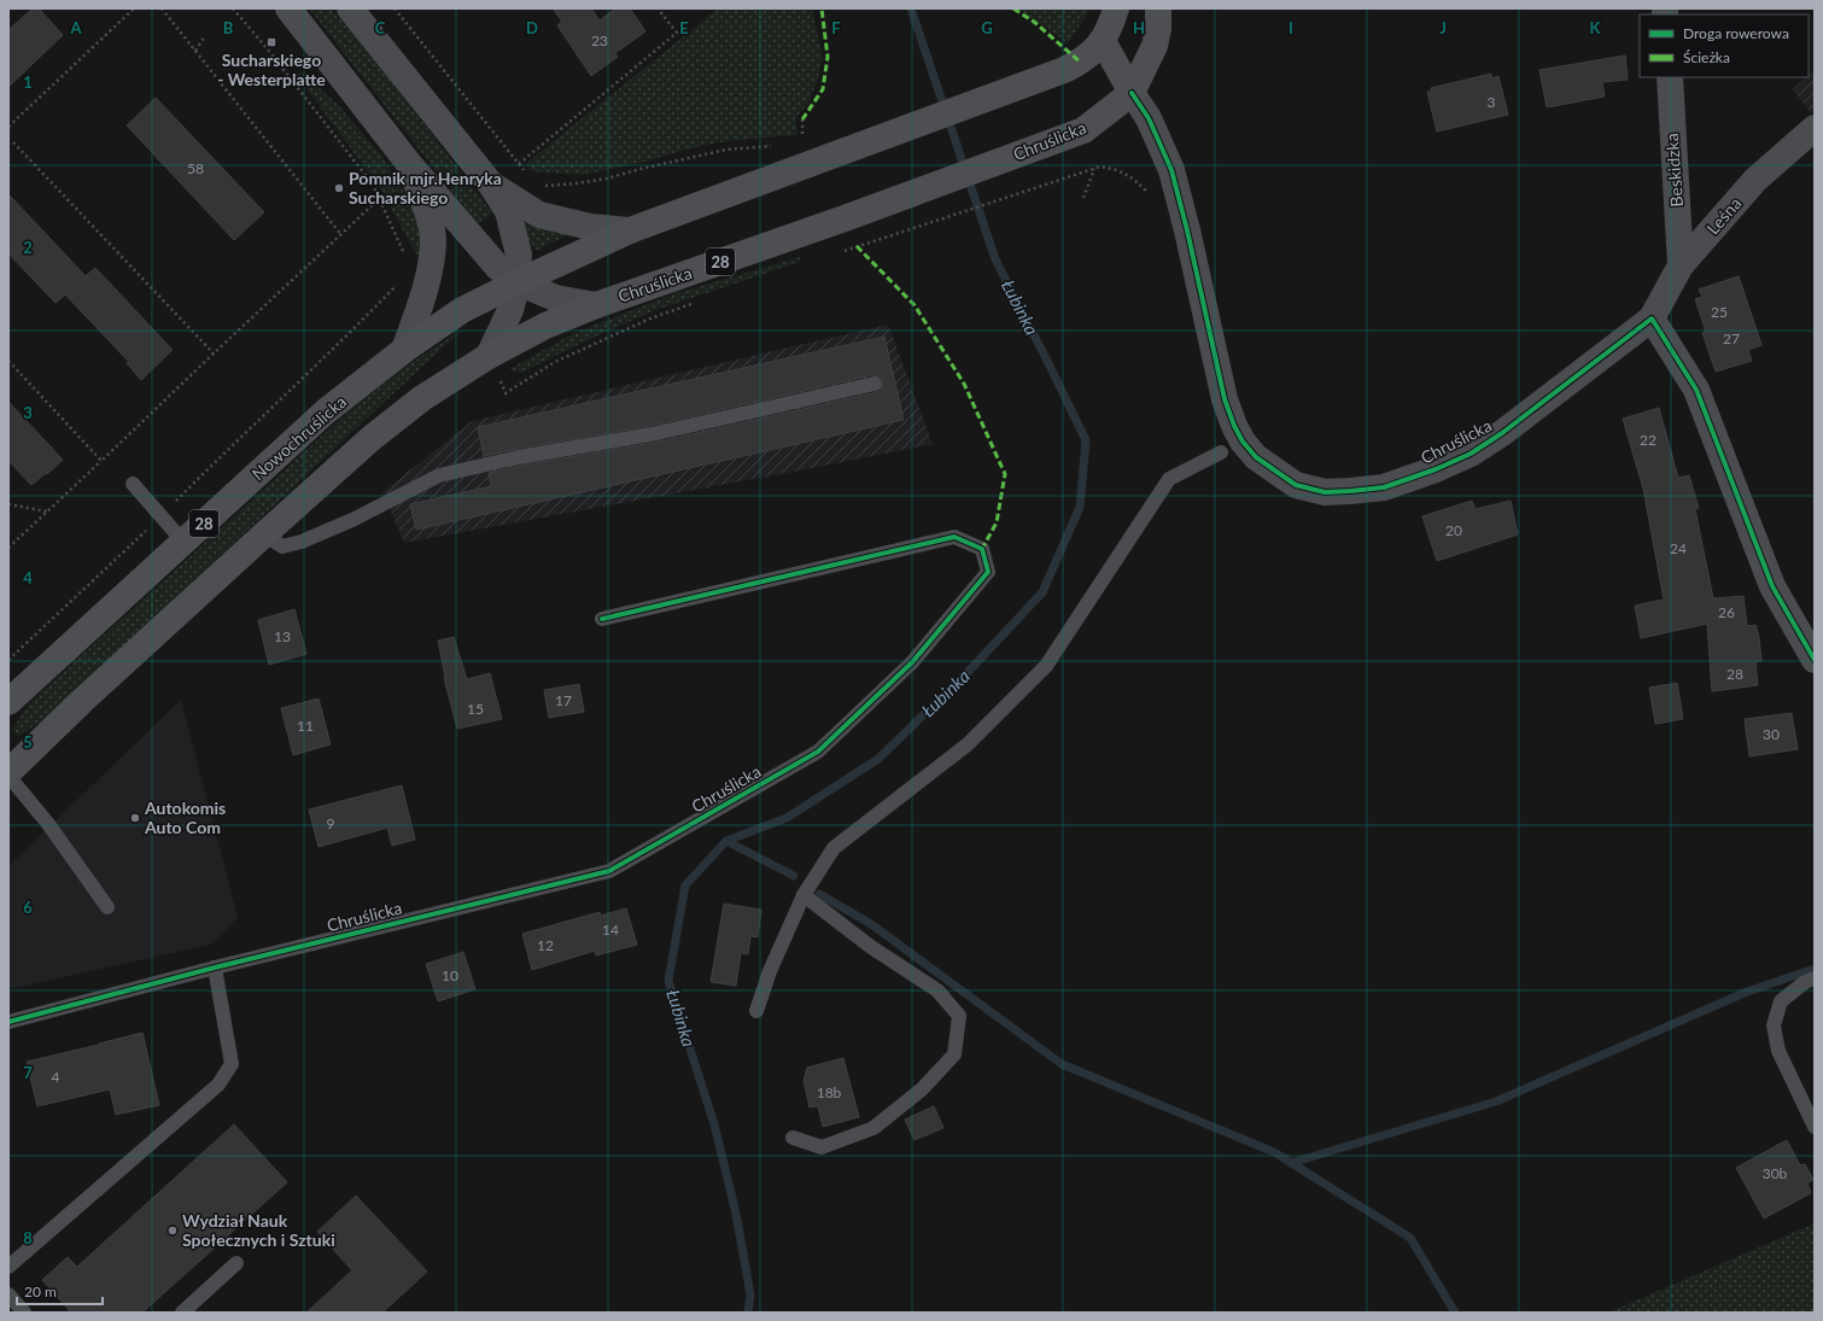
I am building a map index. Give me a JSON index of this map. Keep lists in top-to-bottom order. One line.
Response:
{"streets":{"main road":["Chruślicka","28","Nowochruślicka"],"street":["Beskidzka","Leśna"]},"crossings":[["Chruślicka","Leśna"],["Chruślicka","28"],["Beskidzka","Leśna"],["28","Nowochruślicka"]],"water":["Łubinka"],"places":{"transit":["Sucharskiego - Westerplatte"],"other":["Pomnik mjr.Henryka Sucharskiego","Autokomis Auto Com","Wydział Nauk Społecznych i Sztuki"]},"house_numbers":["23","3","58","25","27","22","20","24","26","13","28","17","15","11","30","9","14","12","10","4","18b","30b"],"legend":["Droga rowerowa","Ścieżka"],"scale_bar":"20 m","grid":{"columns":["A","B","C","D","E","F","G","H","I","J","K"],"rows":["1","2","3","4","5","6","7","8"]}}
